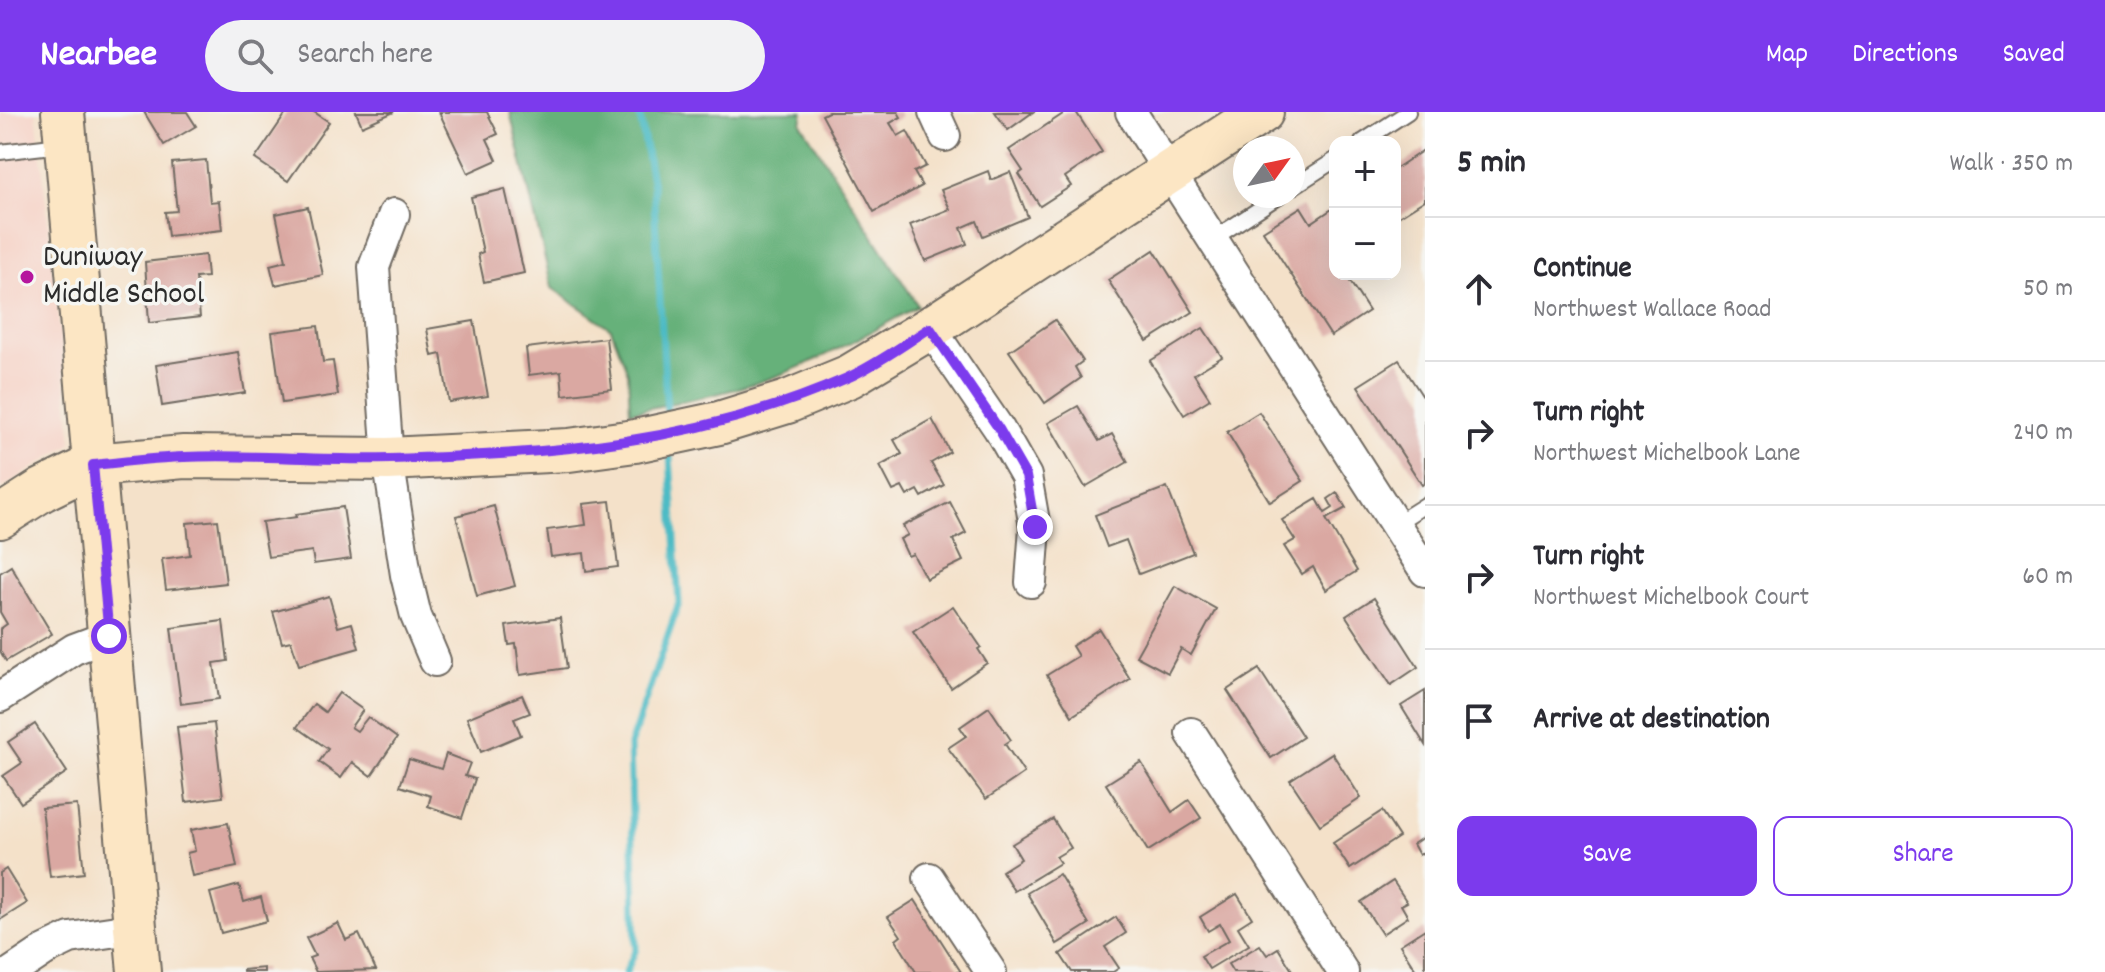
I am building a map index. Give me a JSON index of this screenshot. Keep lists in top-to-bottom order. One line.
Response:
{"places":["Duniway Middle School"],"north":"top right","page":{"header":"Nearbee","search":"Search here","nav":["Map","Directions","Saved"],"heading":["5 min","Walk · 350 m"],"map_buttons":["+","−"],"list":[["Continue","Northwest Wallace Road","50 m"],["Turn right","Northwest Michelbook Lane","240 m"],["Turn right","Northwest Michelbook Court","60 m"],"Arrive at destination"],"buttons":["Save","Share"]}}
